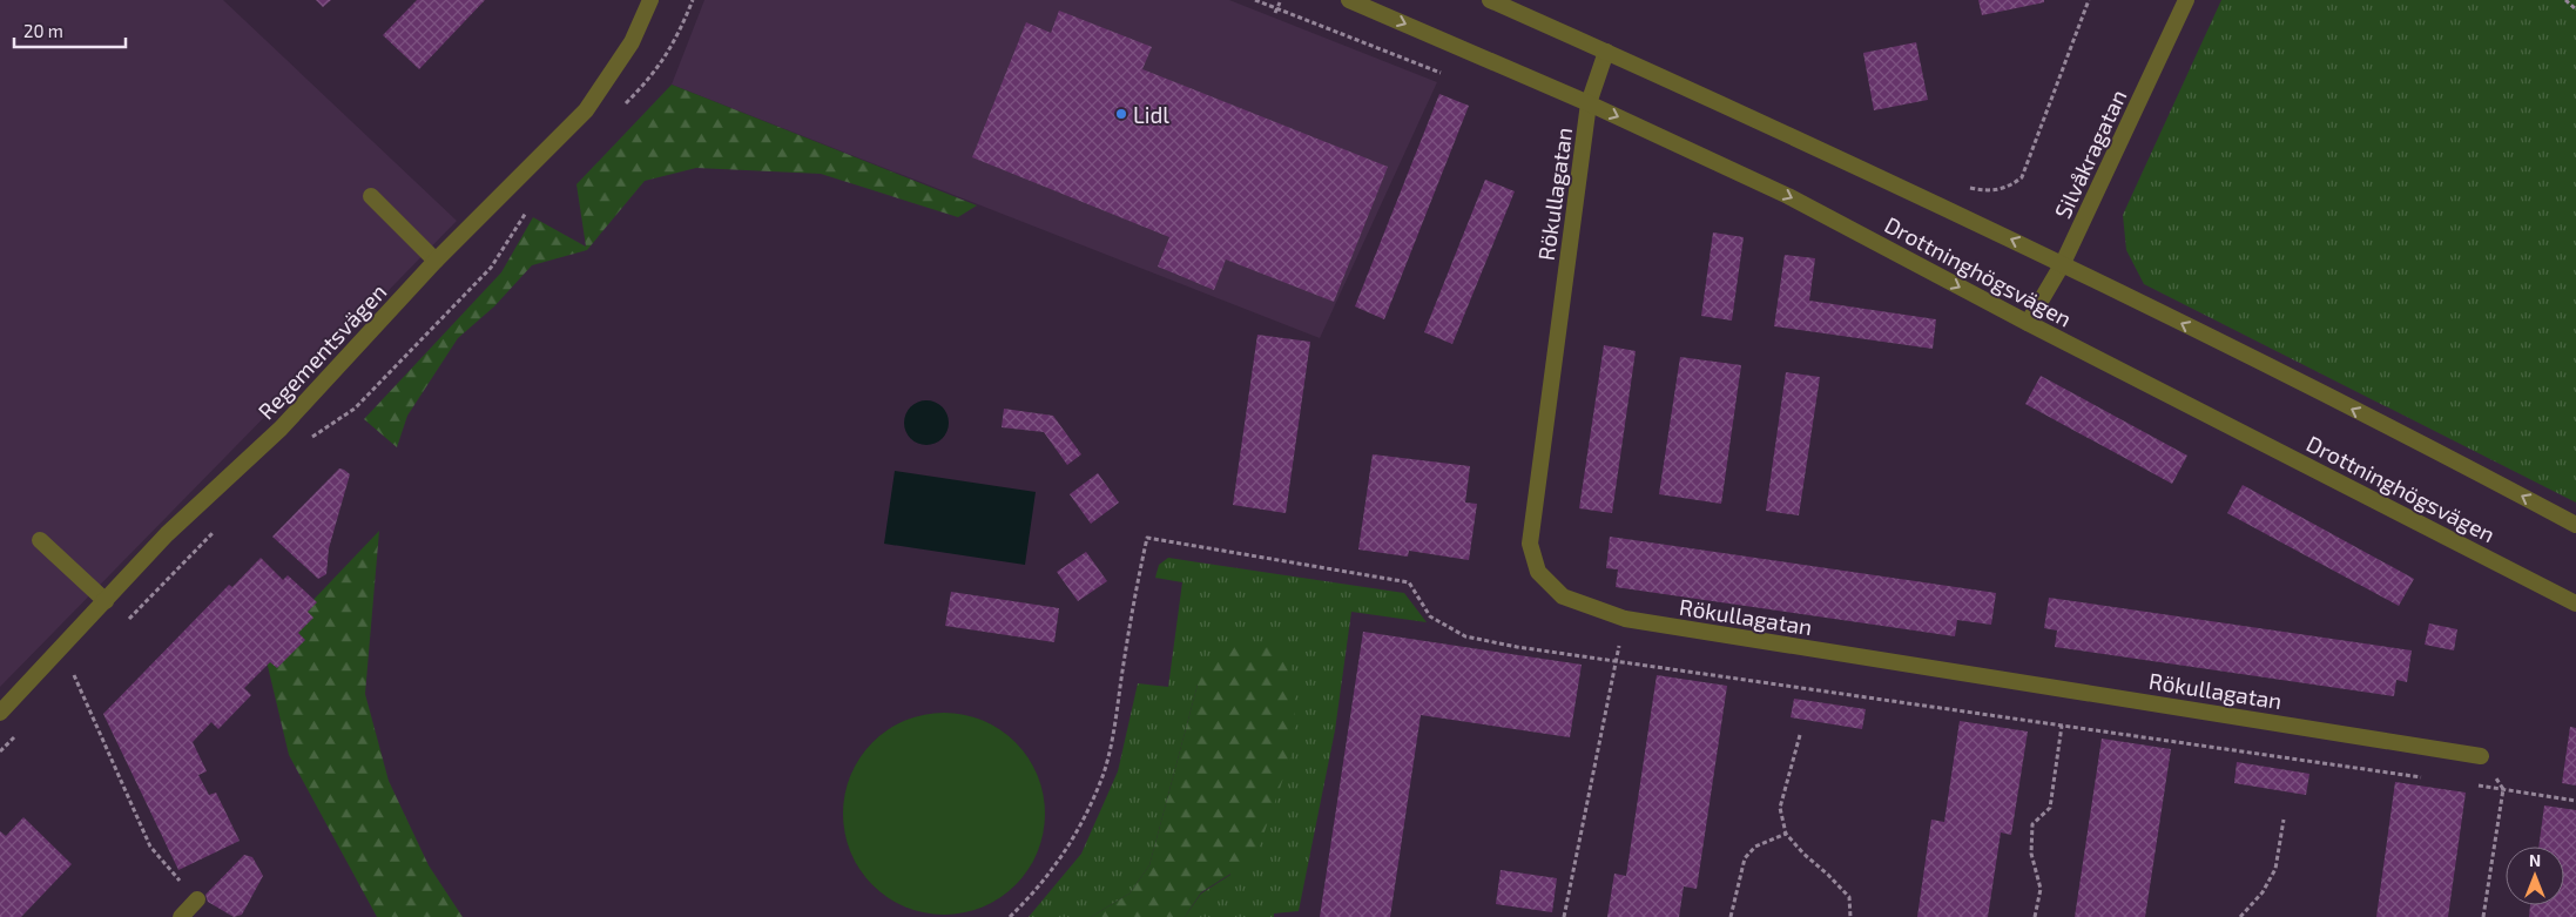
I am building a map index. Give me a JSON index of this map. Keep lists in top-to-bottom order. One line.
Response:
{"streets":{"street":["Silvåkragatan","Rökullagatan","Drottninghögsvägen","Regementsvägen"]},"crossings":[["Silvåkragatan","Drottninghögsvägen"],["Rökullagatan","Drottninghögsvägen"]],"places":["Lidl"],"scale_bar":"20 m","north":"top"}
